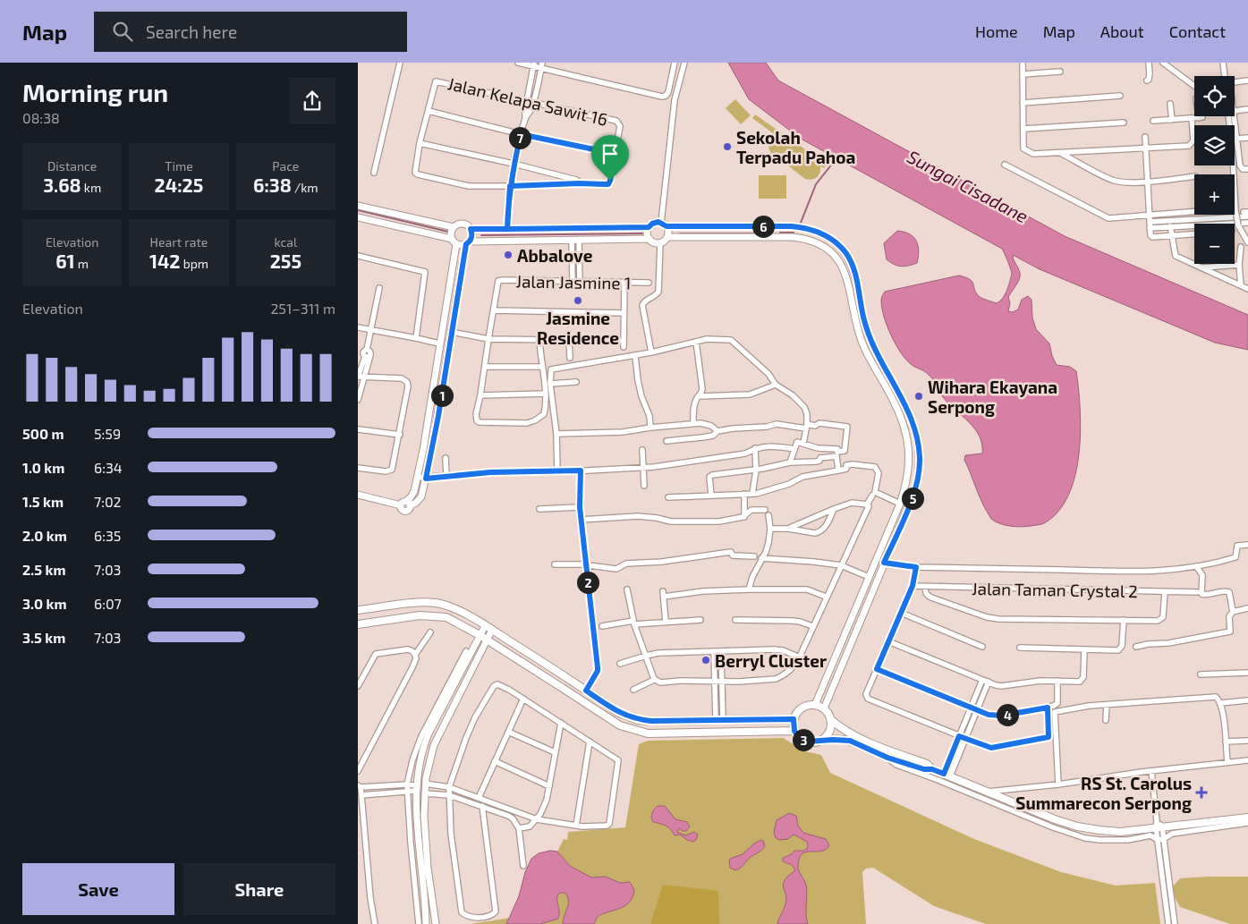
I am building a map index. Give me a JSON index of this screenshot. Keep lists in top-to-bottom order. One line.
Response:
{"streets":{"street":["Jalan Kelapa Sawit 16","Jalan Jasmine 1","Jalan Taman Crystal 2"]},"water":["Sungai Cisadane"],"places":{"other":["Sekolah Terpadu Pahoa","Abbalove","Jasmine Residence","Wihara Ekayana Serpong","Berryl Cluster"],"health":["RS St. Carolus Summarecon Serpong"]},"page":{"header":"Map","search":"Search here","nav":["Home","Map","About","Contact"],"heading":["Morning run","08:38"],"map_buttons":["+","−"],"pins":["7","6","1","5","2","4","3"],"stats":[["Distance","3.68 km"],["Time","24:25"],["Pace","6:38 /km"],["Elevation","61 m"],["Heart rate","142 bpm"],["kcal","255"]],"chart":["Elevation","251–311 m"],"list":[{"name":"500 m","note":"5:59"},{"name":"1.0 km","note":"6:34"},{"name":"1.5 km","note":"7:02"},{"name":"2.0 km","note":"6:35"},{"name":"2.5 km","note":"7:03"},{"name":"3.0 km","note":"6:07"},{"name":"3.5 km","note":"7:03"}],"buttons":["Save","Share"]}}
